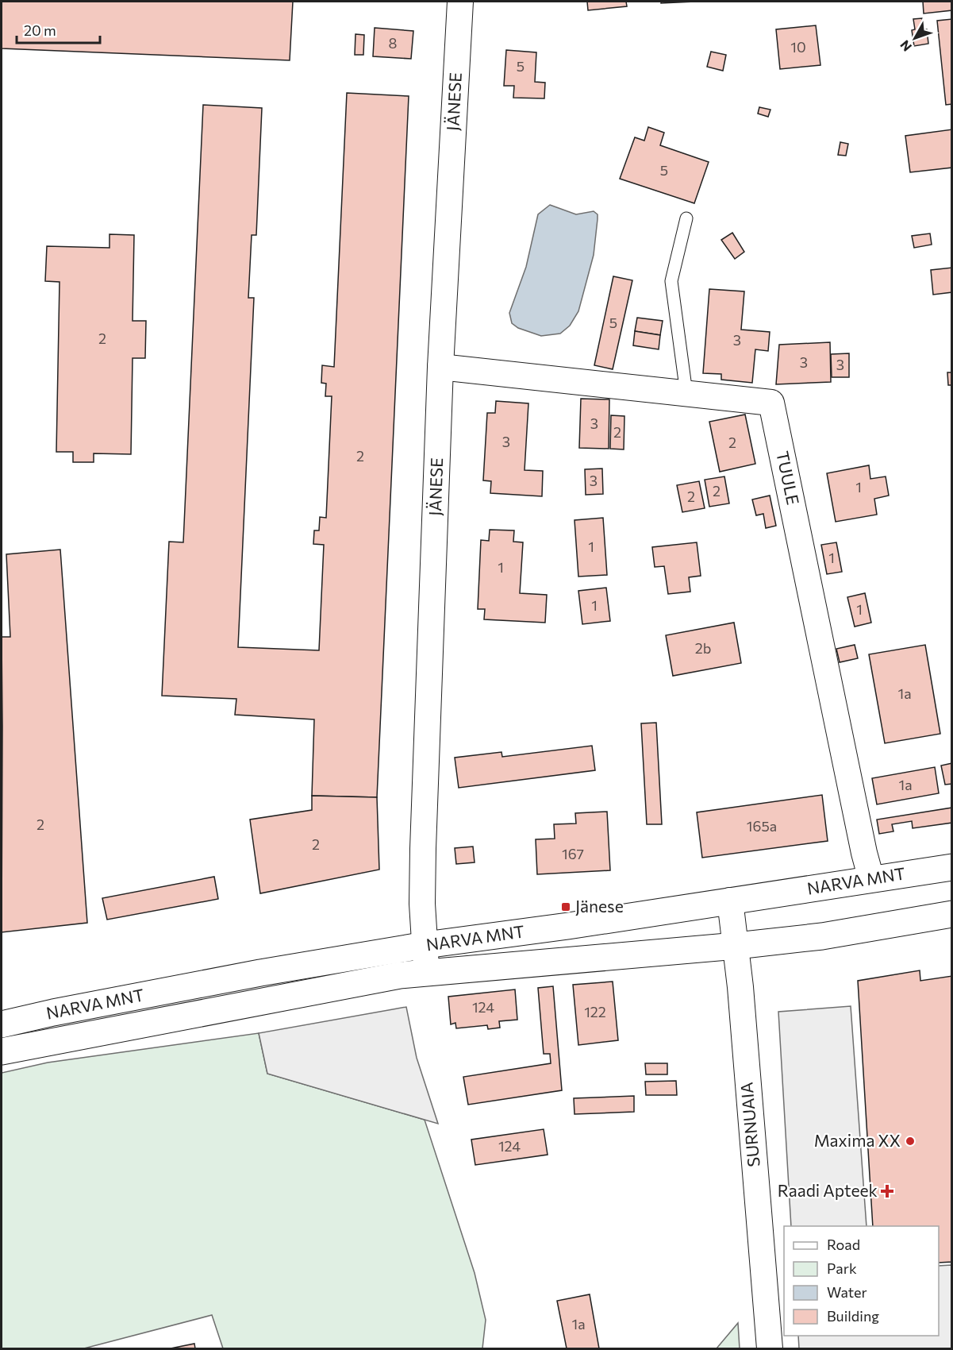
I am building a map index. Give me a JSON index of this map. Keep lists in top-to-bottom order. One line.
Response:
{"streets":{"main road":["NARVA MNT"],"street":["JÄNESE","TUULE","SURNUAIA"]},"crossings":[["JÄNESE","TUULE"],["JÄNESE","NARVA MNT"],["TUULE","NARVA MNT"],["NARVA MNT","SURNUAIA"]],"places":{"transit":["Jänese"],"other":["Maxima XX"],"health":["Raadi Apteek"]},"house_numbers":["8","10","5","5","5","2","3","3","3","3","2","3","2","2","3","1","2","2","1","1","1","1","1","2b","1a","1a","2","165a","2","167","124","122","124","1a"],"legend":["Road","Park","Water","Building"],"scale_bar":"20 m","north":"bottom left"}
